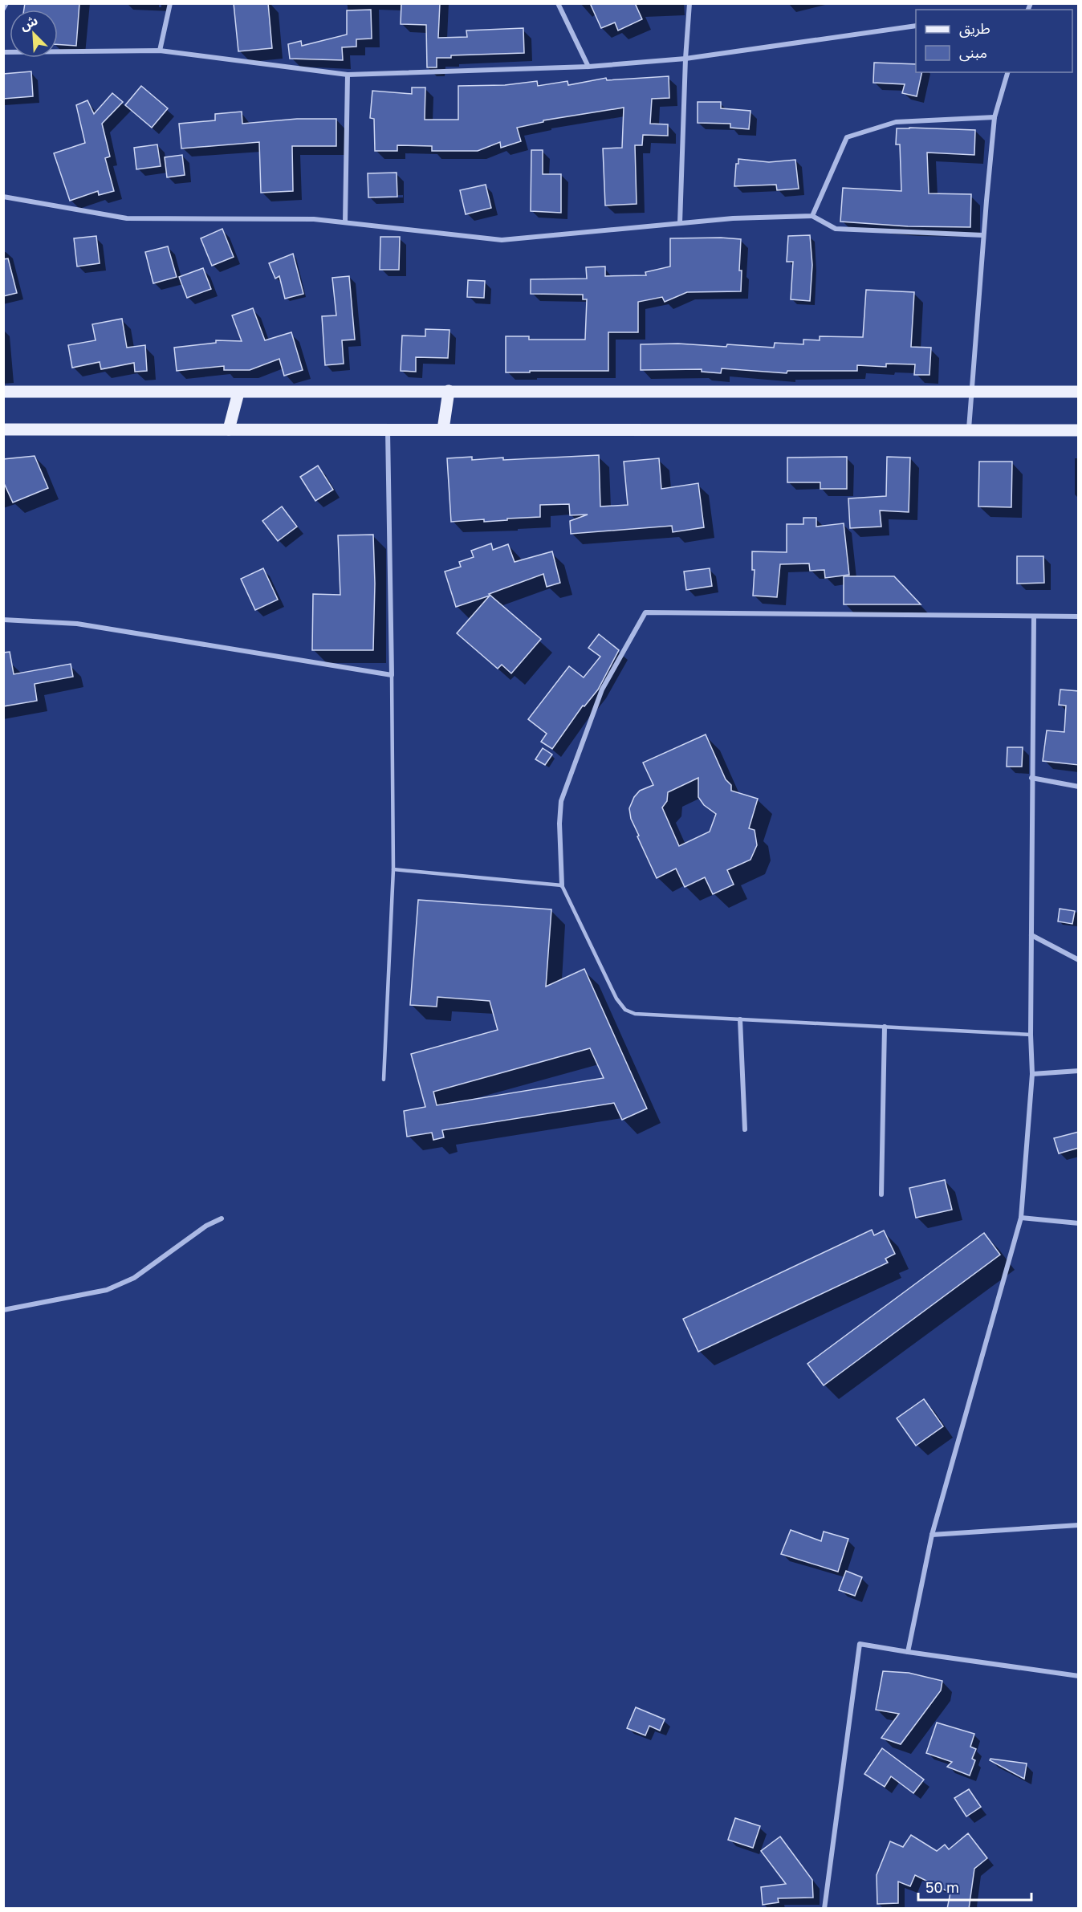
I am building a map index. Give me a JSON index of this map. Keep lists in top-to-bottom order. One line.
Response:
{"legend":["طريق","مبنى"],"scale_bar":"50 m","north":"top left"}
